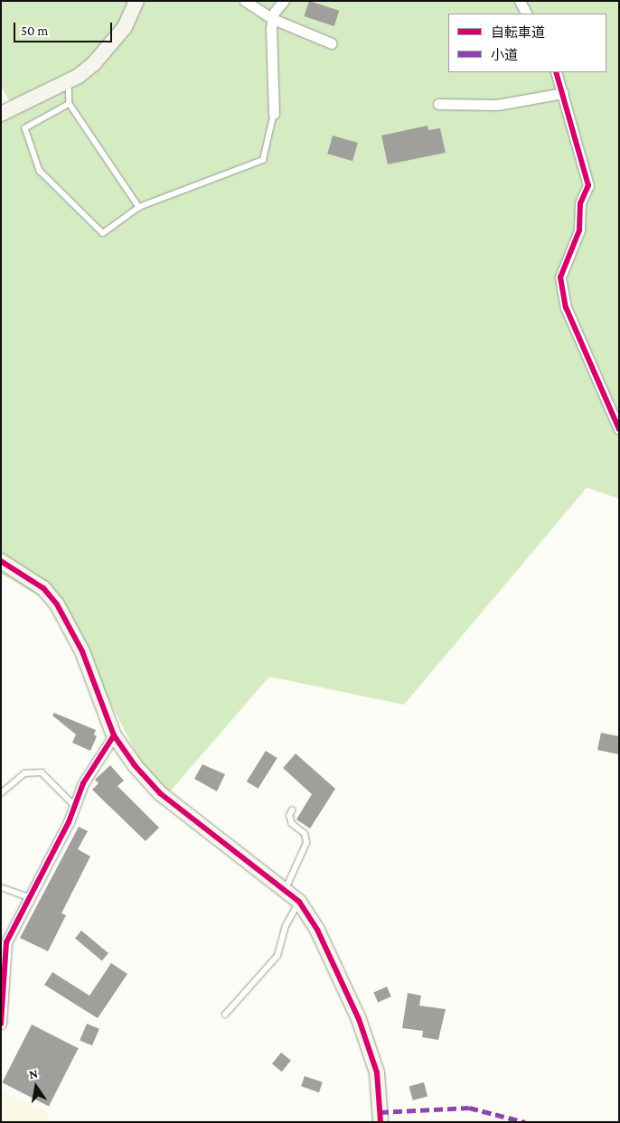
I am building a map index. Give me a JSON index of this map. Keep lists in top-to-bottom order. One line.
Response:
{"legend":["自転車道","小道"],"scale_bar":"50 m","north":"top"}
